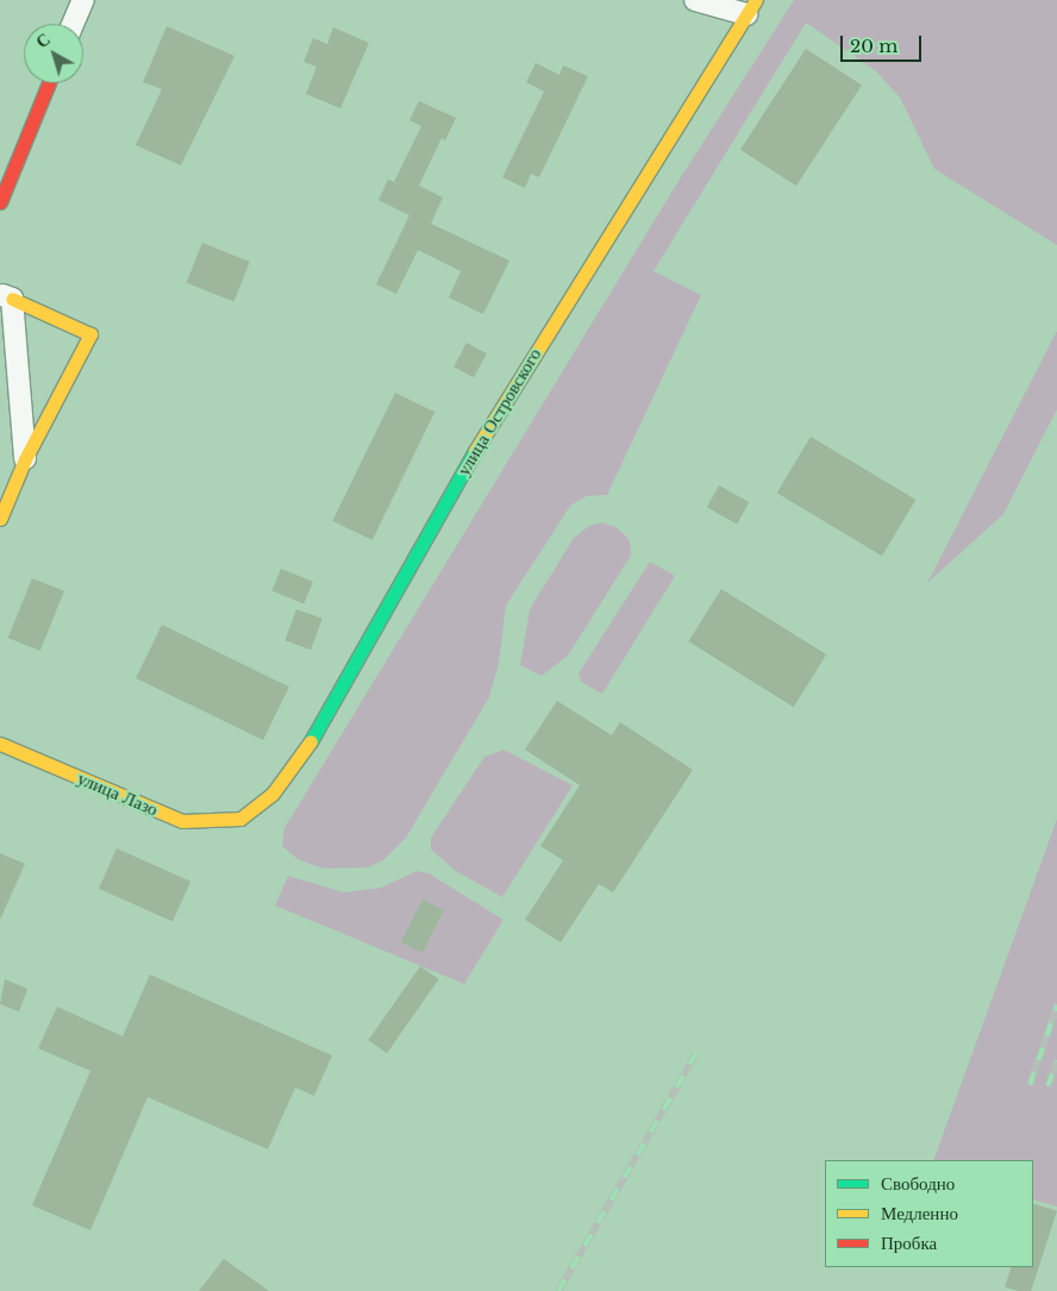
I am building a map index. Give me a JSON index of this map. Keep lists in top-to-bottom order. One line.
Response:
{"streets":{"street":["улица Островского","улица Лазо"]},"crossings":[["улица Островского","улица Лазо"]],"legend":["Свободно","Медленно","Пробка"],"scale_bar":"20 m","north":"top left"}
